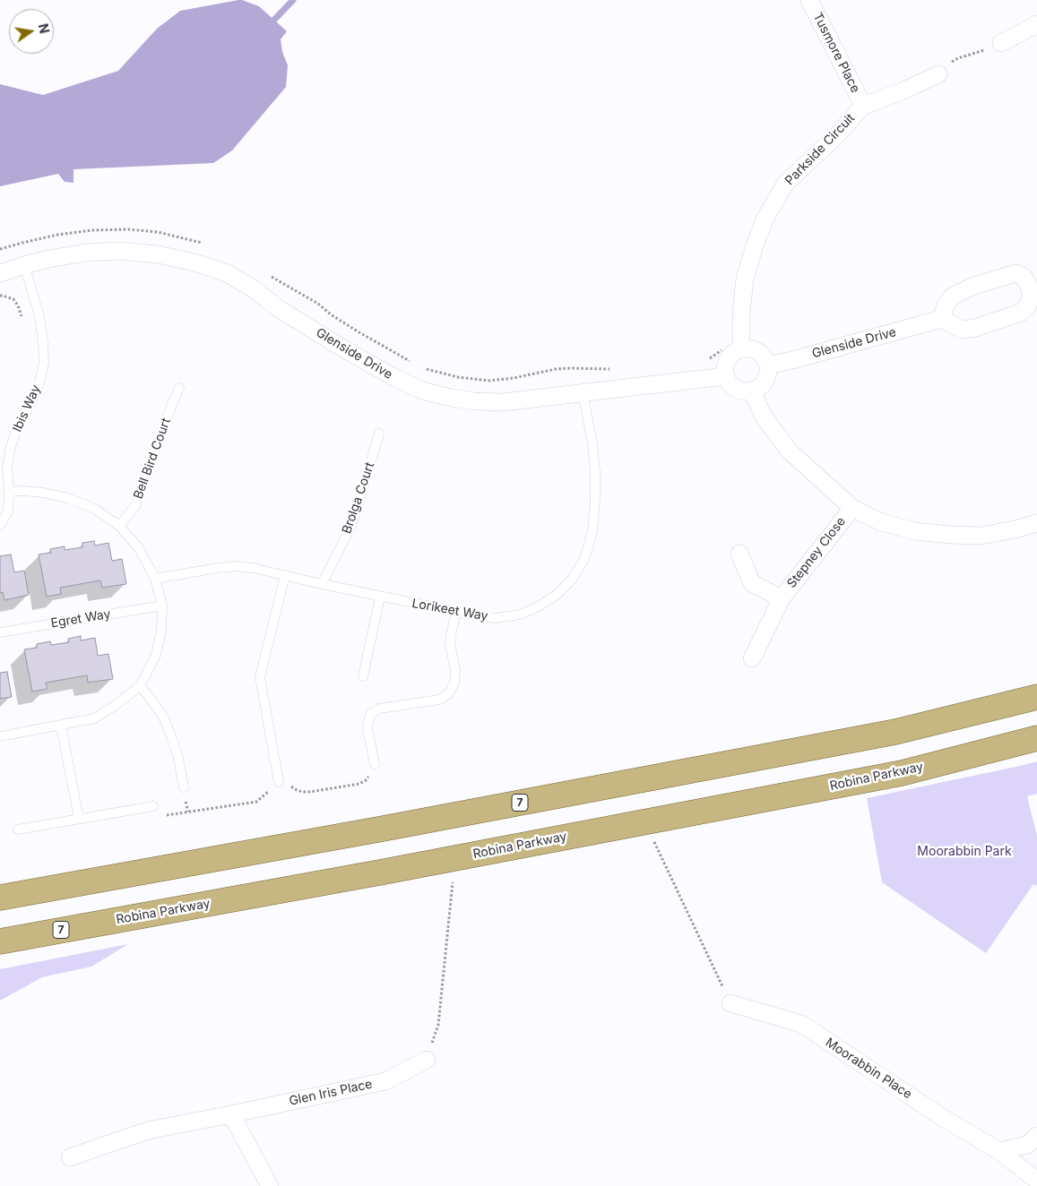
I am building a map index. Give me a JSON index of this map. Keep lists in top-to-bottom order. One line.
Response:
{"streets":{"main road":["Robina Parkway","7"],"street":["Tusmore Place","Parkside Circuit","Glenside Drive","Stepney Close","Moorabbin Place","Glen Iris Place"],"lane":["Ibis Way","Bell Bird Court","Brolga Court","Lorikeet Way","Egret Way"]},"crossings":[["Tusmore Place","Parkside Circuit"],["Parkside Circuit","Glenside Drive"],["Glenside Drive","Ibis Way"],["Glenside Drive","Lorikeet Way"],["Brolga Court","Lorikeet Way"]],"parks":["Moorabbin Park"],"north":"right"}
